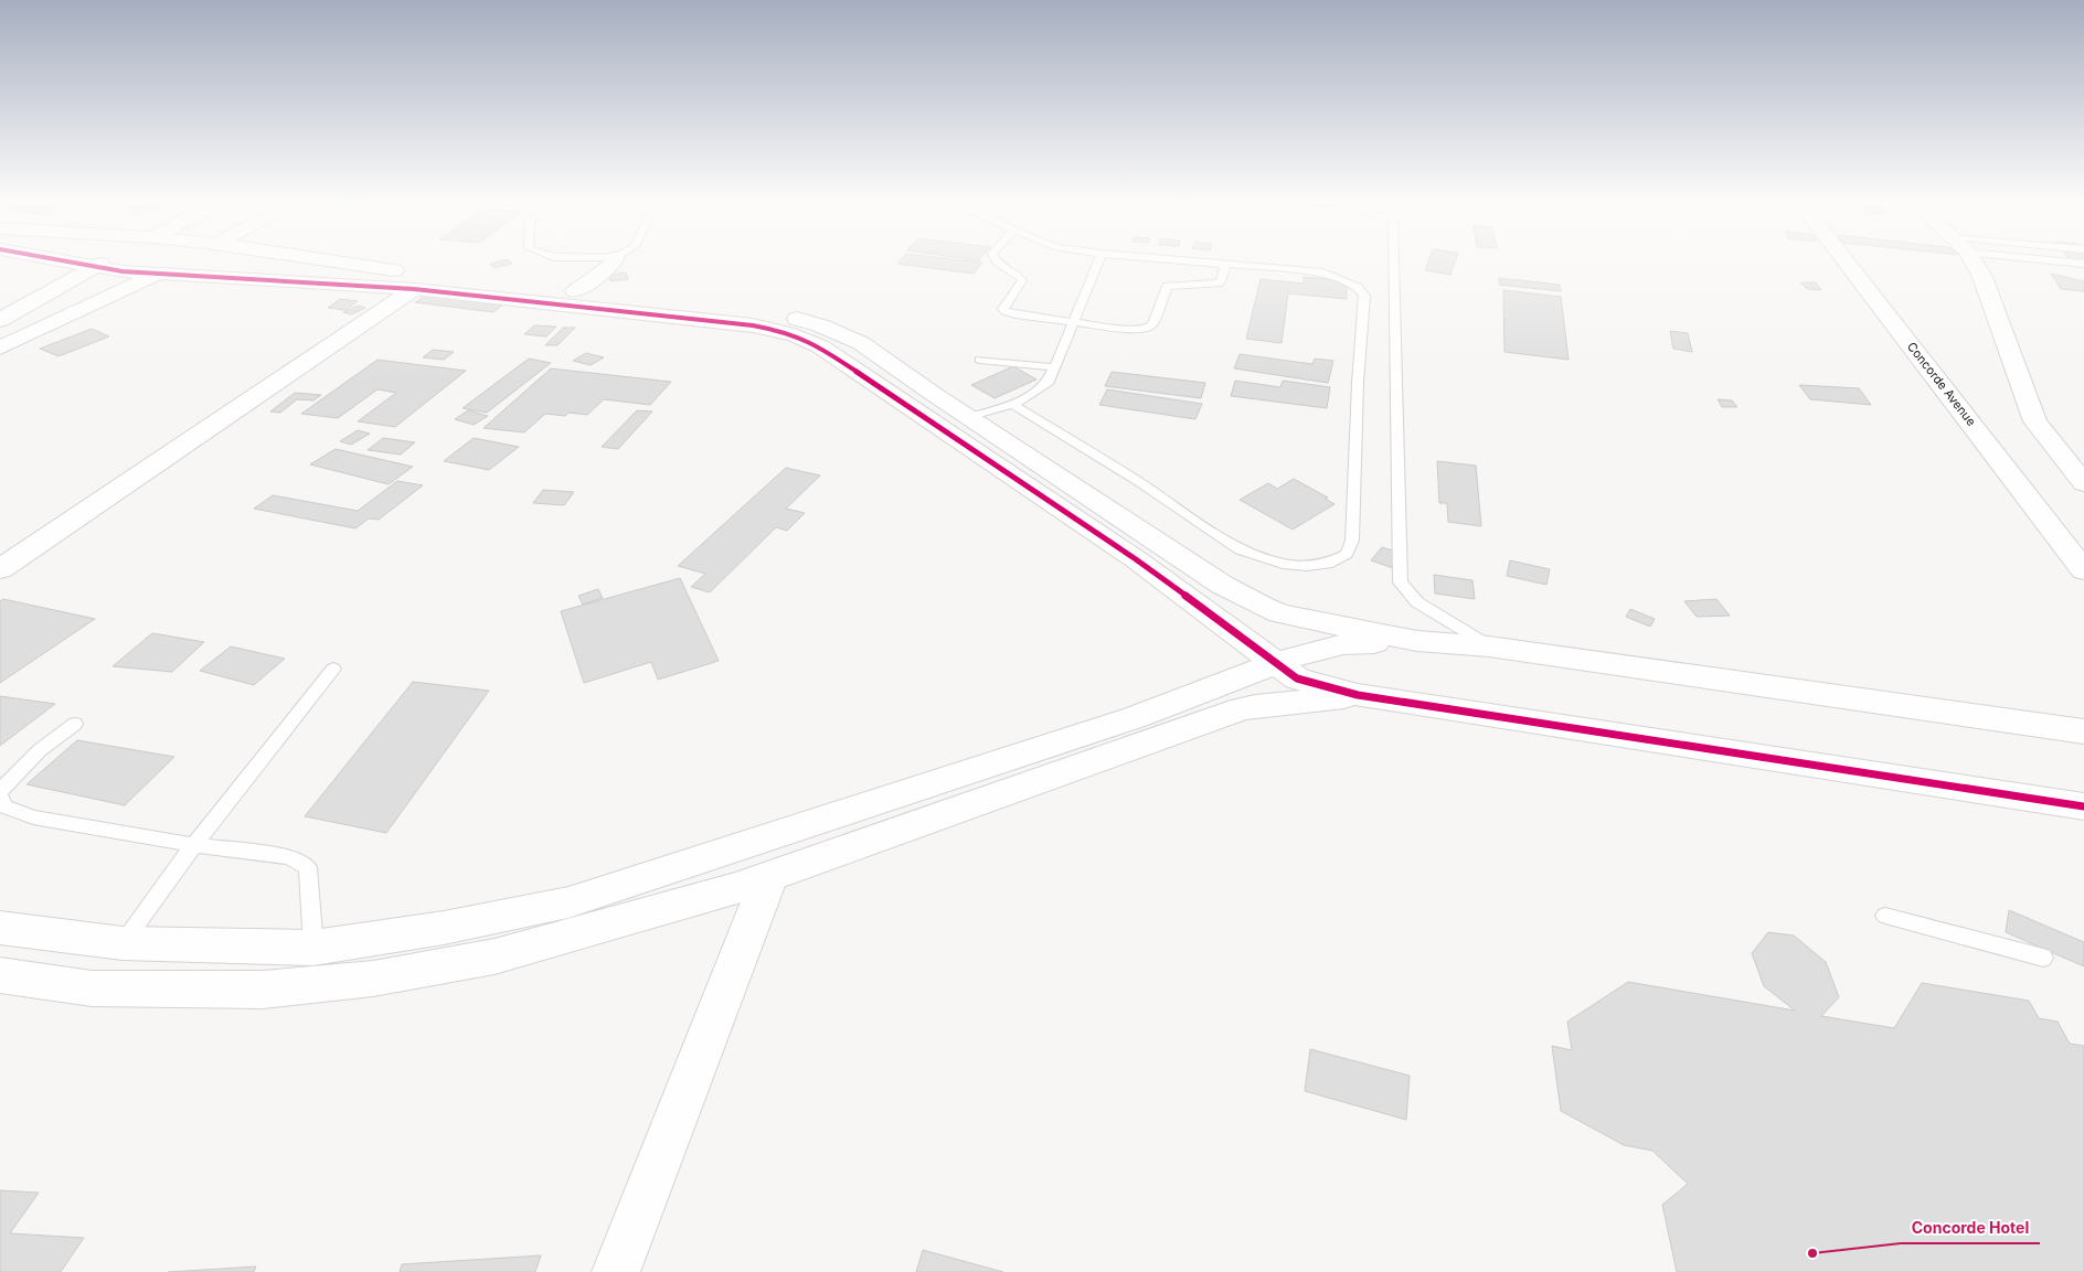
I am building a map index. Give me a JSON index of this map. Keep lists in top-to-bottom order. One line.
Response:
{"streets":{"street":["Concorde Avenue"]},"places":["Concorde Hotel"]}
